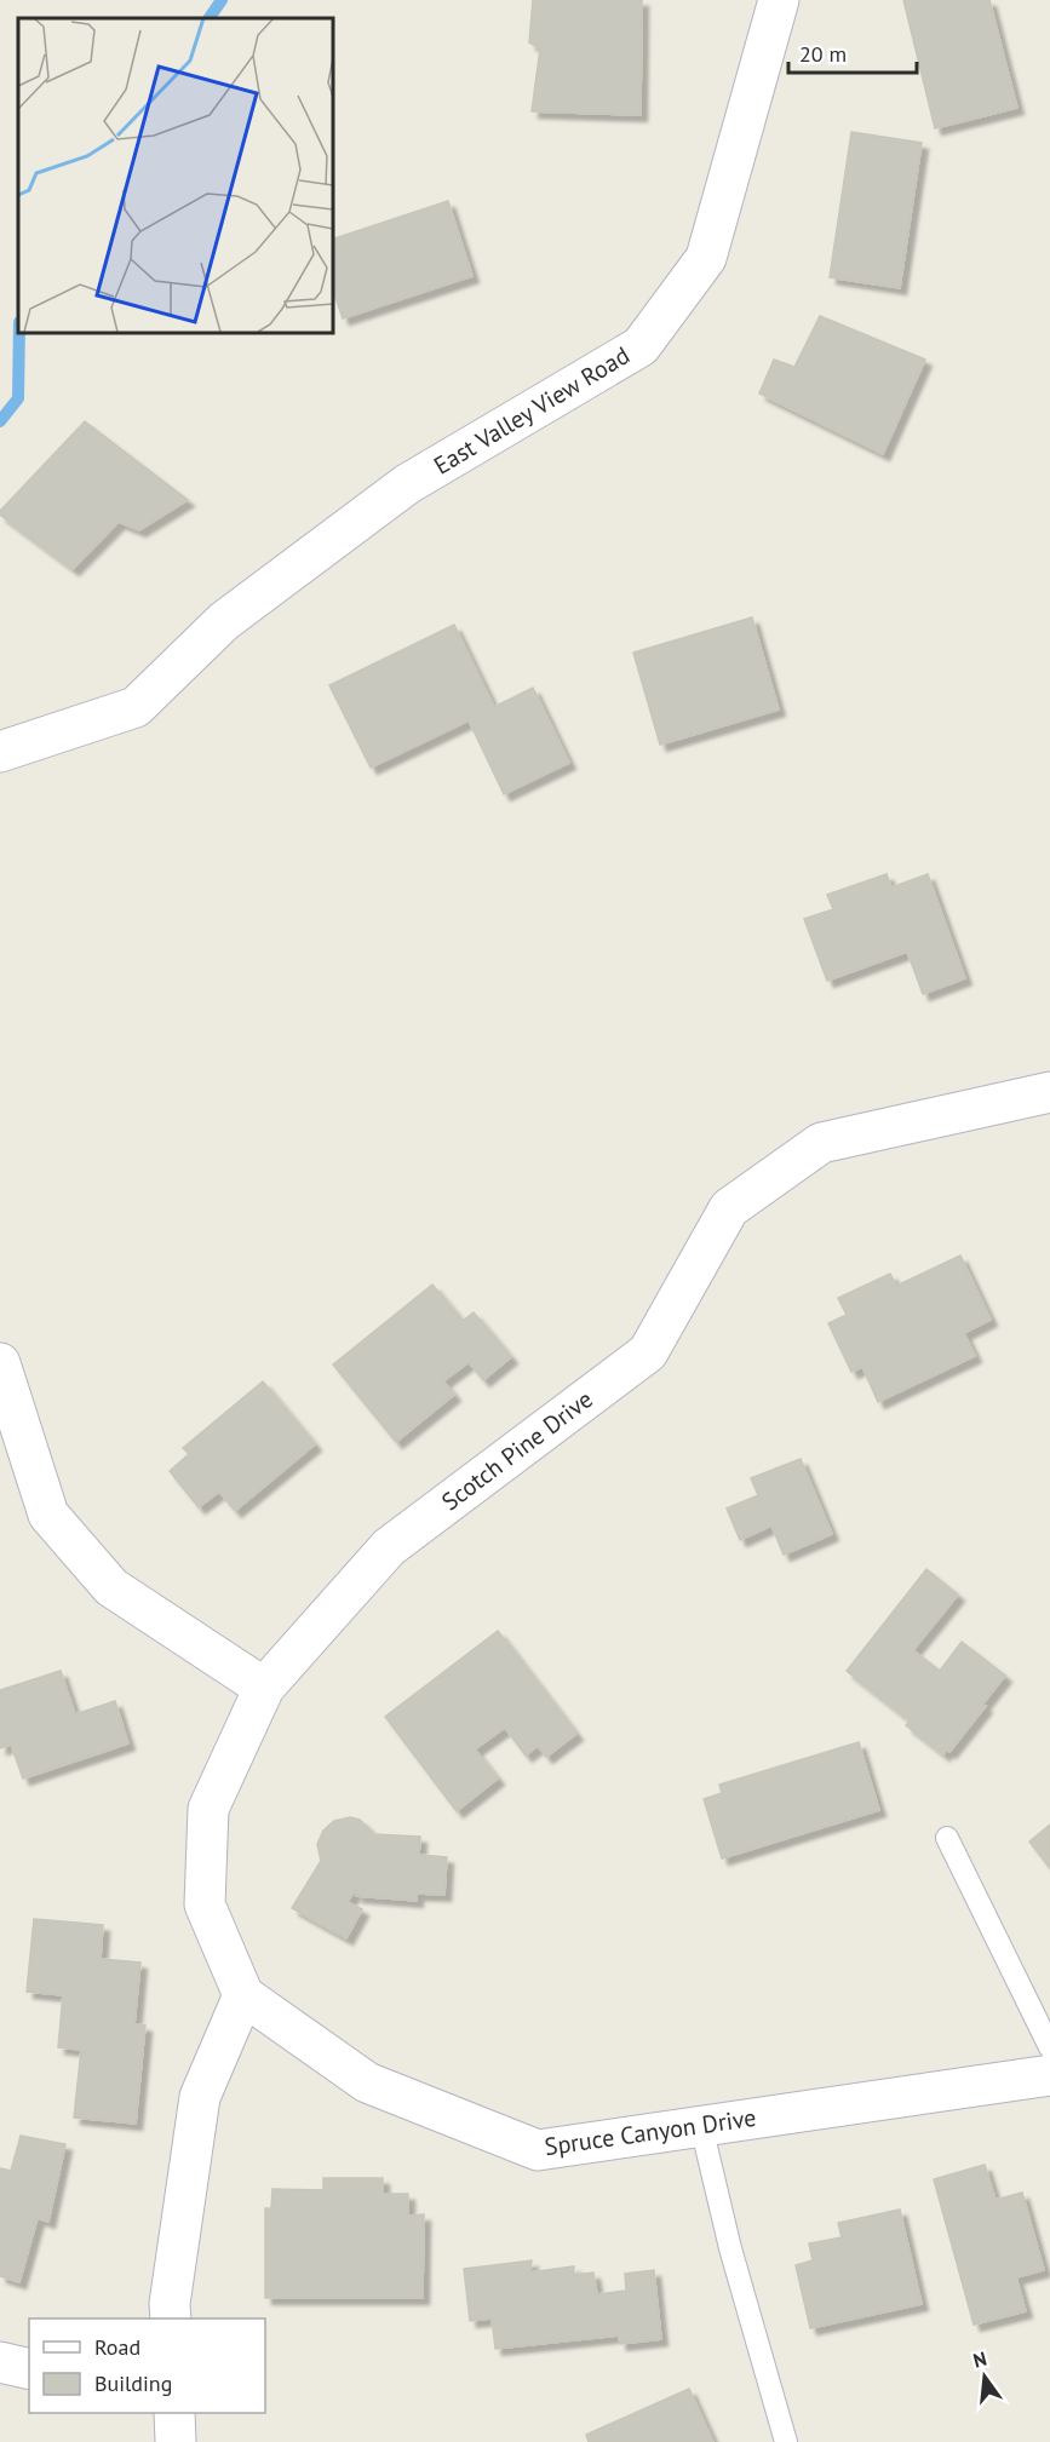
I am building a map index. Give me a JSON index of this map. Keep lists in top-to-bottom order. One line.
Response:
{"streets":{"street":["East Valley View Road","Scotch Pine Drive","Spruce Canyon Drive"]},"crossings":[["Scotch Pine Drive","Spruce Canyon Drive"]],"legend":["Road","Building"],"scale_bar":"20 m","north":"top"}
